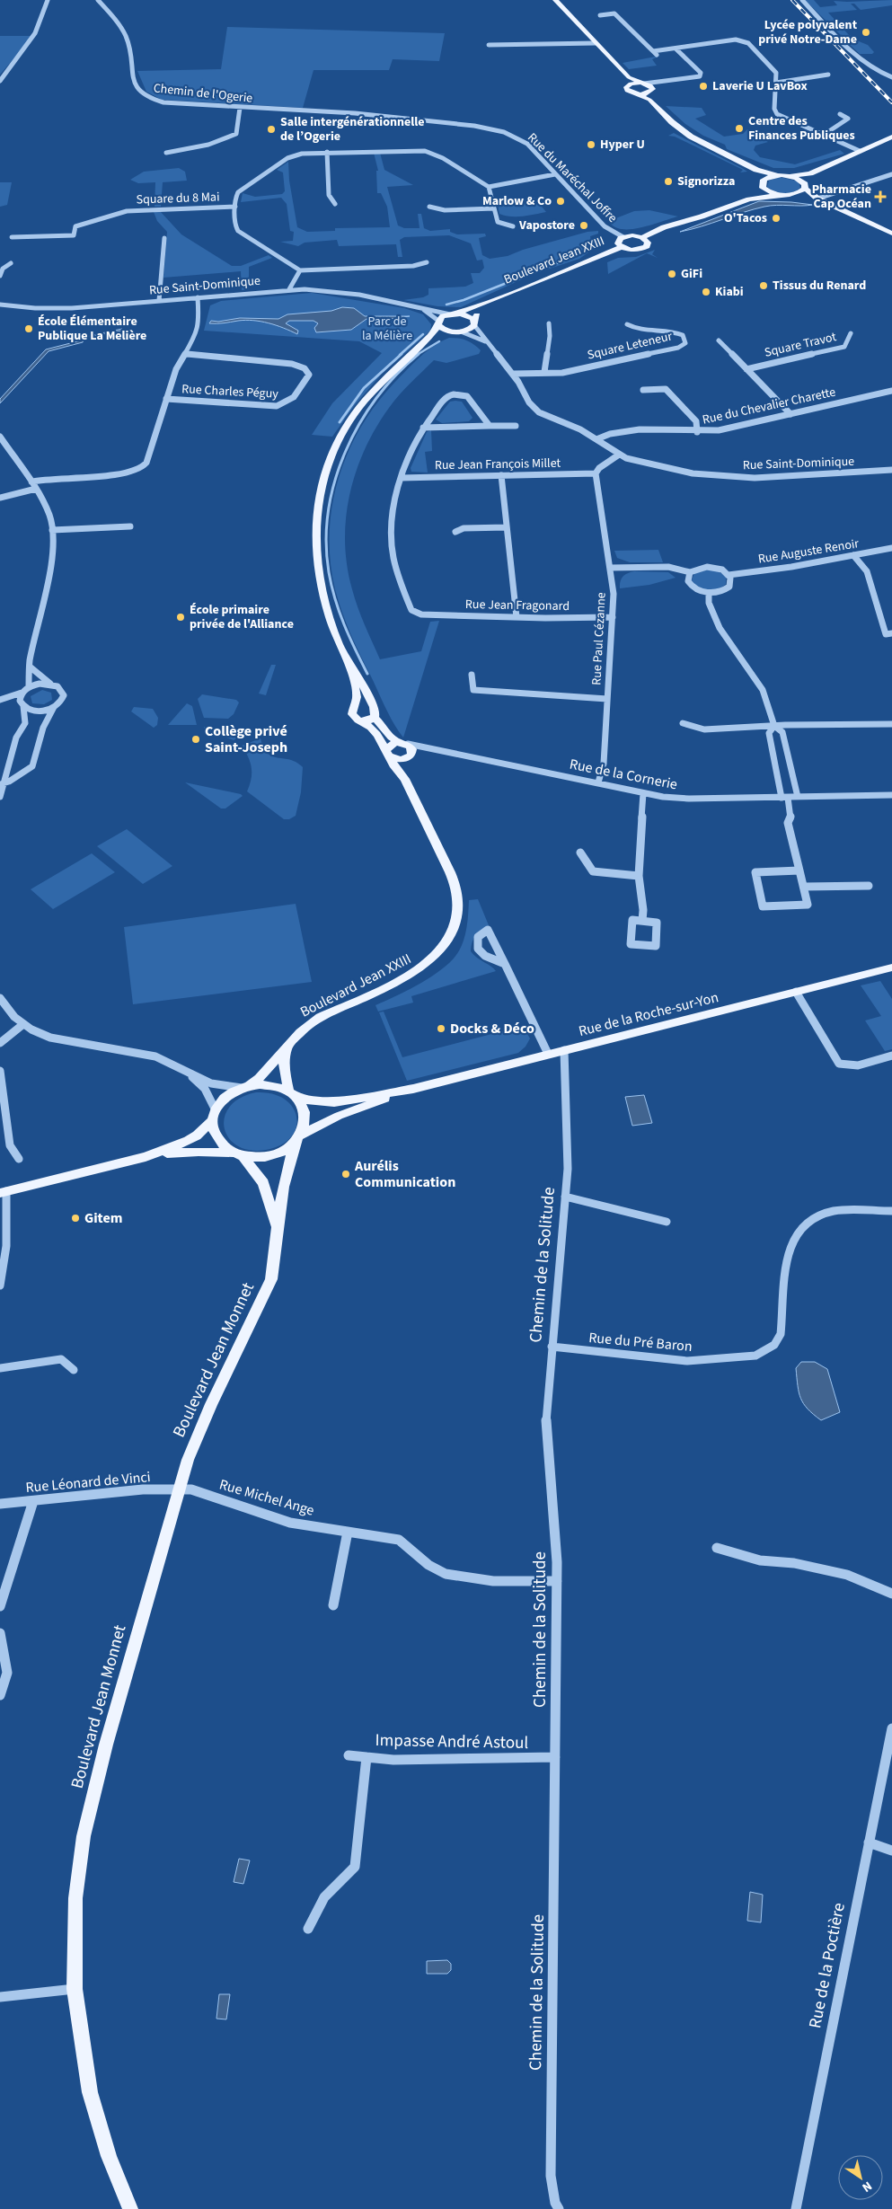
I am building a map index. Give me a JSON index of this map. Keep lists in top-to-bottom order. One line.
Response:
{"streets":{"main road":["Boulevard Jean XXIII","Rue de la Roche-sur-Yon","Boulevard Jean Monnet"],"street":["Chemin de l'Ogerie","Rue du Maréchal Joffre","Square du 8 Mai","Rue Saint-Dominique","Square Travot","Square Leteneur","Rue Charles Péguy","Rue du Chevalier Charette","Rue Jean François Millet","Rue Auguste Renoir","Rue Jean Fragonard","Rue Paul Cézanne","Rue de la Cornerie","Chemin de la Solitude","Rue du Pré Baron","Rue Léonard de Vinci","Rue Michel Ange","Impasse André Astoul","Rue de la Poctière"]},"crossings":[["Chemin de l'Ogerie","Rue du Maréchal Joffre"],["Boulevard Jean XXIII","Rue de la Roche-sur-Yon"],["Boulevard Jean XXIII","Boulevard Jean Monnet"],["Rue Saint-Dominique","Square Leteneur"],["Rue Saint-Dominique","Rue du Chevalier Charette"],["Rue Jean François Millet","Rue Jean Fragonard"],["Rue Jean François Millet","Rue Paul Cézanne"],["Rue Jean Fragonard","Rue Paul Cézanne"],["Rue Paul Cézanne","Rue de la Cornerie"],["Rue de la Roche-sur-Yon","Chemin de la Solitude"],["Rue de la Roche-sur-Yon","Boulevard Jean Monnet"],["Chemin de la Solitude","Rue du Pré Baron"],["Chemin de la Solitude","Rue Michel Ange"],["Chemin de la Solitude","Impasse André Astoul"],["Boulevard Jean Monnet","Rue Léonard de Vinci"],["Boulevard Jean Monnet","Rue Michel Ange"],["Rue Léonard de Vinci","Rue Michel Ange"]],"parks":["Parc de la Mélière"],"places":{"other":["Lycée polyvalent privé Notre-Dame","Laverie U LavBox","Centre des Finances Publiques","Salle intergénérationnelle de l’Ogerie","Hyper U","Signorizza","Marlow & Co","O'Tacos","Vapostore","GiFi","Tissus du Renard","Kiabi","École Élémentaire Publique La Melière","École primaire privée de l'Alliance","Collège privé Saint-Joseph","Docks & Déco","Aurélis Communication","Gitem"],"health":["Pharmacie Cap Océan"]},"north":"bottom right"}
